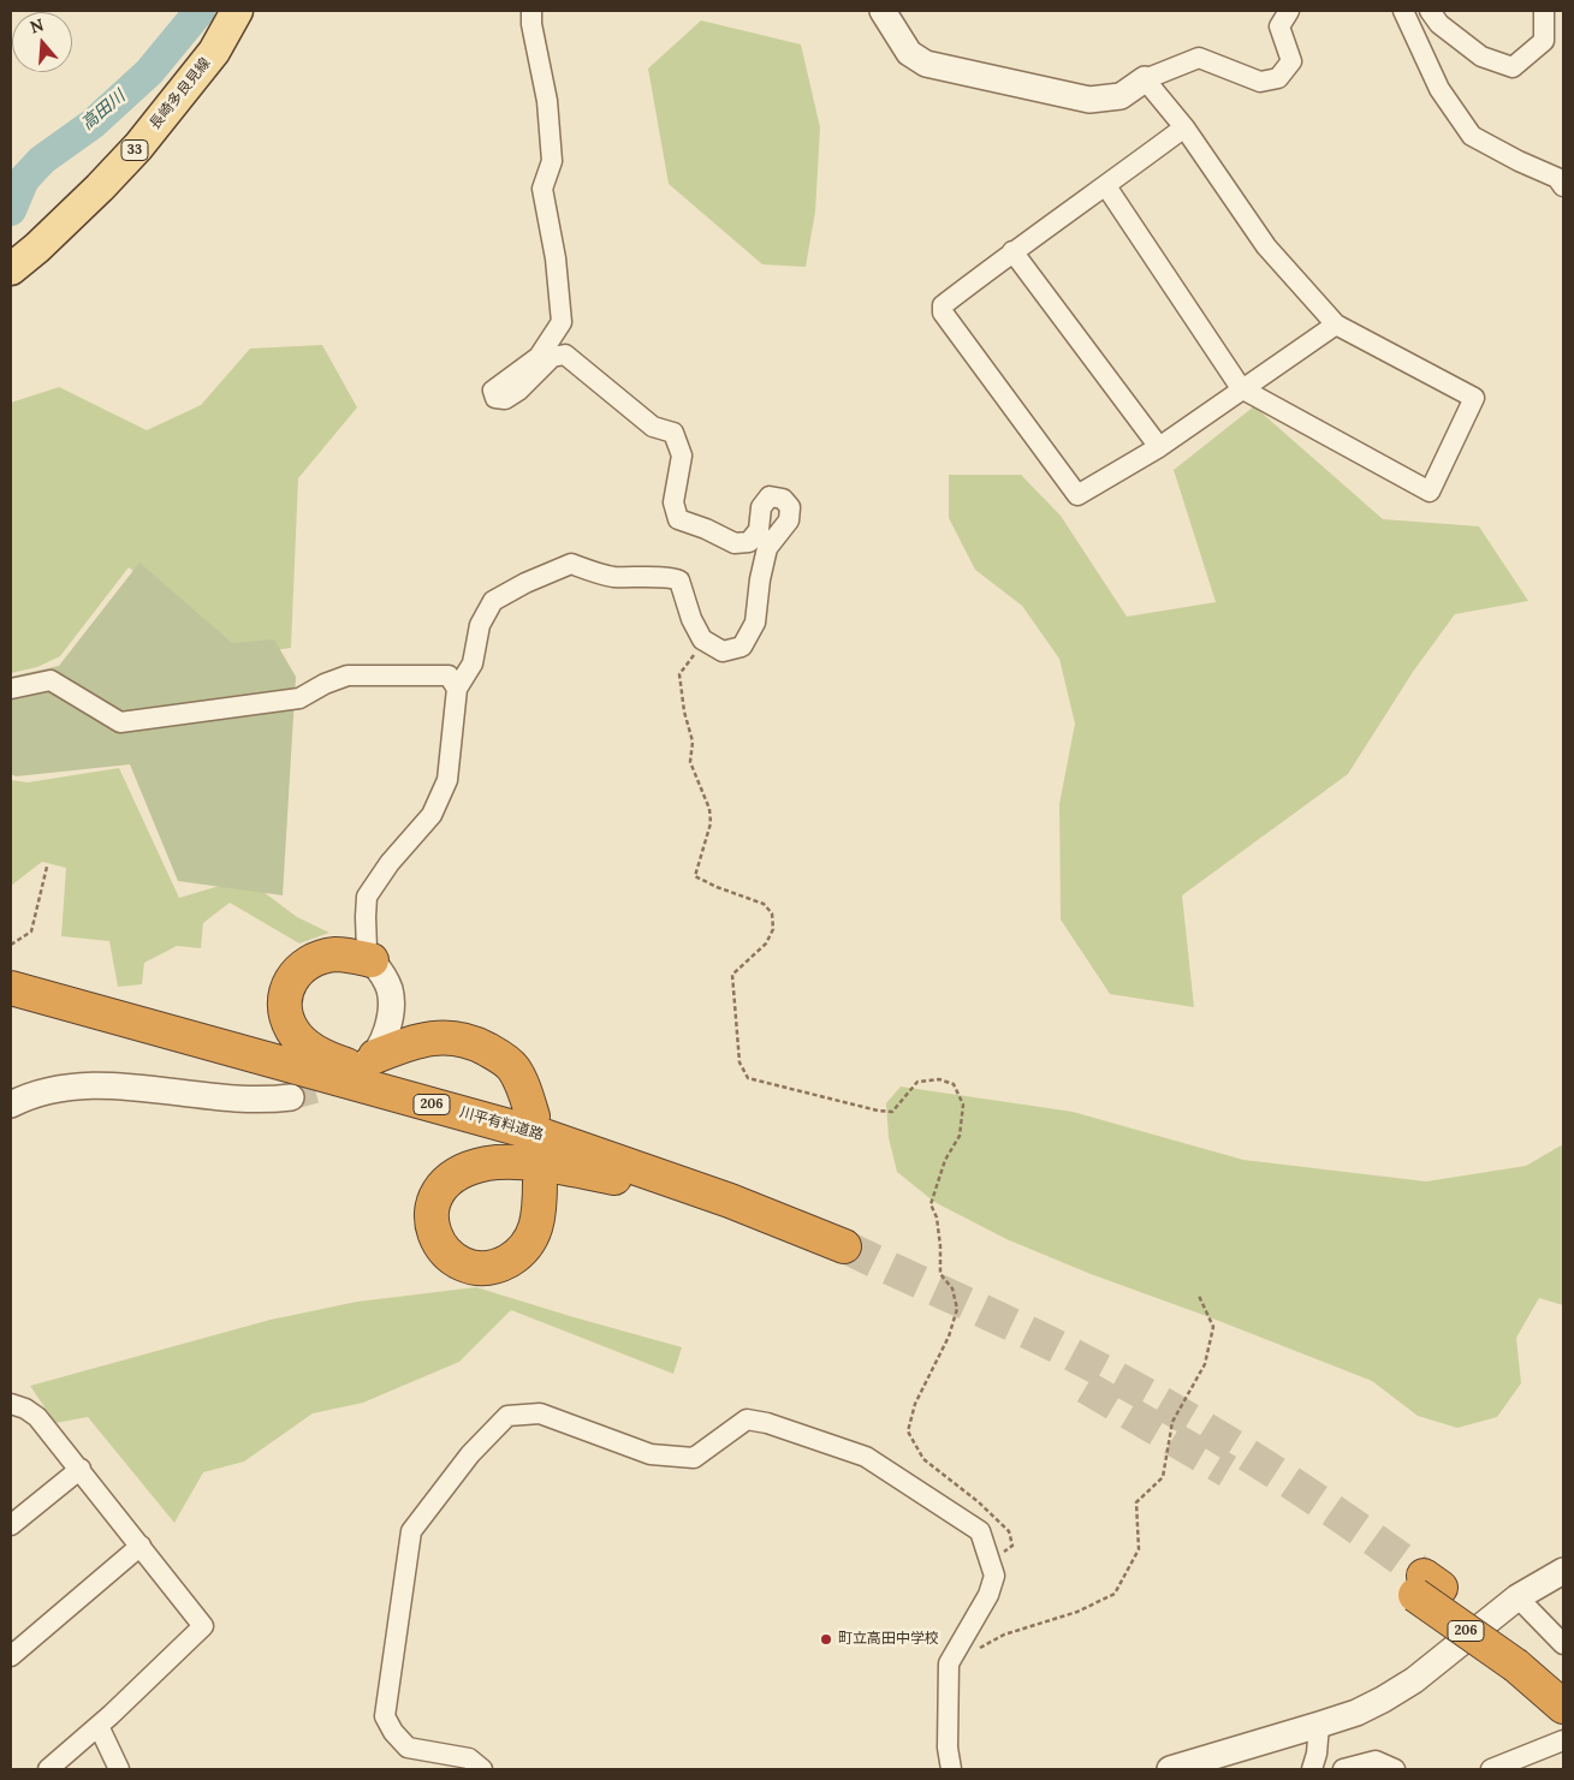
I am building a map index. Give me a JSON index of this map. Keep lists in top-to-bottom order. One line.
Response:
{"streets":{"highway":["206","川平有料道路"],"main road":["長崎多良見線","33"]},"water":["高田川"],"places":["町立高田中学校"],"north":"top"}
